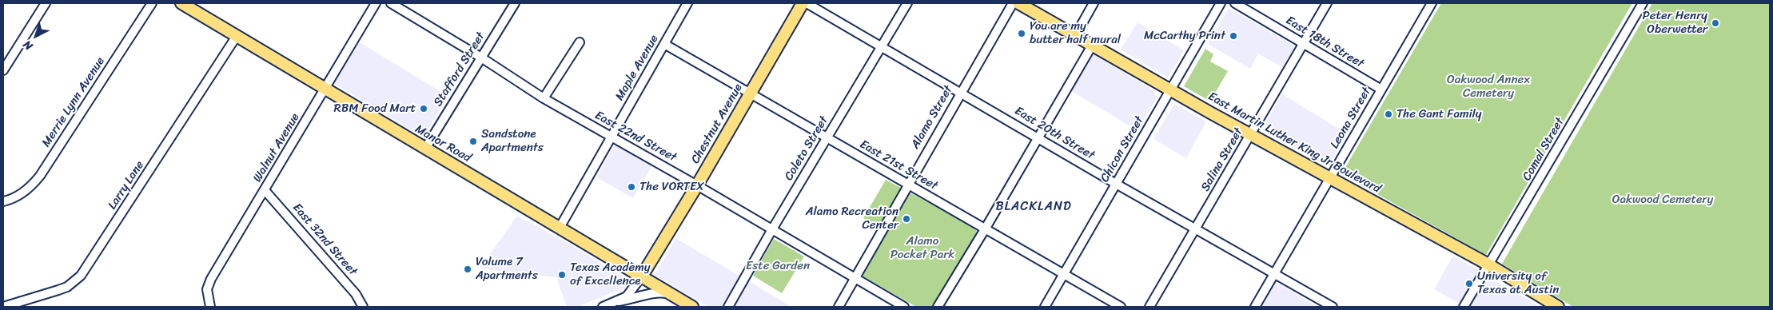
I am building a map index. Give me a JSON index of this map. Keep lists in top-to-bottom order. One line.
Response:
{"streets":{"main road":["Chestnut Avenue","East Martin Luther King Jr Boulevard","Manor Road"],"street":["East 18th Street","Maple Avenue","Stafford Street","Merrie Lynn Avenue","Alamo Street","Leona Street","East 20th Street","East 22nd Street","Walnut Avenue","Coleto Street","Chicon Street","Comal Street","Salina Street","East 21st Street","Larry Lane","East 32nd Street"]},"crossings":[["East 18th Street","Leona Street"],["East 18th Street","Salina Street"],["Maple Avenue","East 22nd Street"],["Maple Avenue","Manor Road"],["Maple Avenue","East 21st Street"],["Stafford Street","East 22nd Street"],["Stafford Street","Manor Road"],["Alamo Street","East 20th Street"],["Alamo Street","East 22nd Street"],["Alamo Street","East 21st Street"],["Leona Street","East 20th Street"],["Leona Street","East Martin Luther King Jr Boulevard"],["Chestnut Avenue","East 22nd Street"],["Chestnut Avenue","Manor Road"],["Chestnut Avenue","East 21st Street"],["East 20th Street","Coleto Street"],["East 20th Street","Chicon Street"],["East 20th Street","Salina Street"],["East 22nd Street","Coleto Street"],["East Martin Luther King Jr Boulevard","Chicon Street"],["East Martin Luther King Jr Boulevard","Comal Street"],["East Martin Luther King Jr Boulevard","Salina Street"],["Manor Road","Walnut Avenue"],["Manor Road","Larry Lane"],["Walnut Avenue","East 32nd Street"],["Coleto Street","East 21st Street"],["Chicon Street","East 21st Street"]],"districts":["BLACKLAND"],"parks":["Oakwood Annex Cemetery","Oakwood Cemetery","Alamo Pocket Park","Este Garden"],"places":["Peter Henry Oberwetter","You are my butter half mural","McCarthy Print","RBM Food Mart","The Gant Family","Sandstone Apartments","The VORTEX","Alamo Recreation Center","Volume 7 Apartments","Texas Academy of Excellence","University of Texas at Austin"],"north":"bottom left"}
